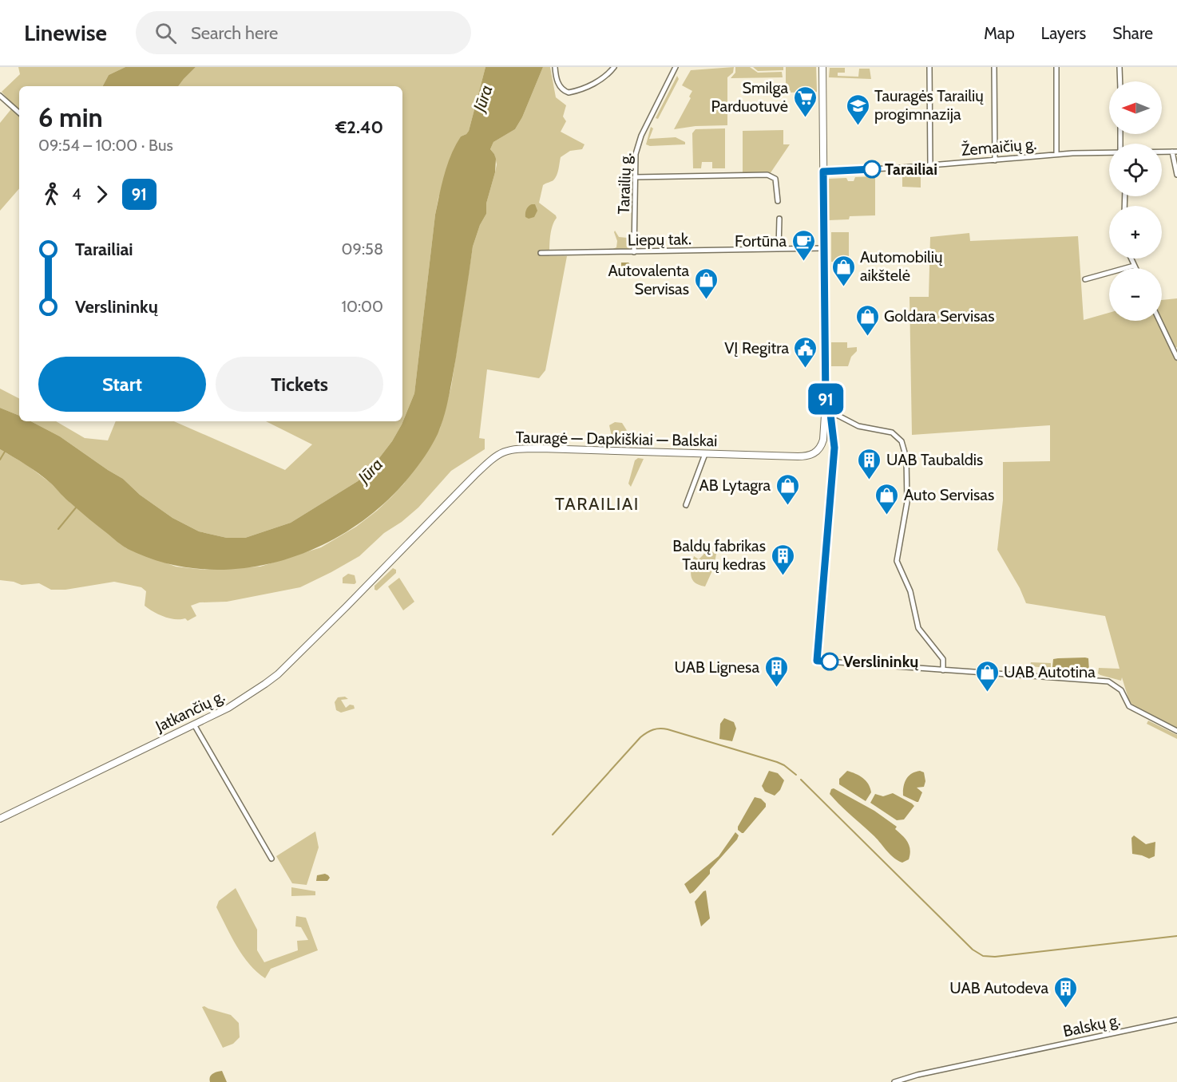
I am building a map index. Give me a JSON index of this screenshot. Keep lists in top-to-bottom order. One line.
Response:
{"streets":{"main road":["Tauragė — Dapkiškiai — Balskai","Jatkančių g."],"street":["Žemaičių g.","Tarailių g.","Liepų tak.","Balskų g."]},"crossings":[["Tarailių g.","Liepų tak."],["Tauragė — Dapkiškiai — Balskai","Jatkančių g."]],"districts":["TARAILIAI"],"water":["Jūra"],"places":{"supermarket":["Smilga Parduotuvė"],"school or university":["Tauragės Tarailių progimnazija"],"other":["Tarailiai","Verslininkų"],"cafe":["Fortūna"],"shop":["Automobilių aikštelė","Autovalenta Servisas","Goldara Servisas","AB Lytagra","Auto Servisas","UAB Autotina"],"public building":["VĮ Regitra"],"building":["UAB Taubaldis","Baldų fabrikas Taurų kedras","UAB Lignesa","UAB Autodeva"]},"lines":["bus line 91"],"north":"left","page":{"header":"Linewise","search":"Search here","nav":["Map","Layers","Share"],"on_map":"91","map_buttons":["+","−"],"heading":["6 min","09:54 – 10:00 · Bus","€2.40"],"legs":["4","91"],"list":[{"name":"Tarailiai","value":"09:58"},{"name":"Verslininkų","value":"10:00"}],"buttons":["Start","Tickets"]}}
